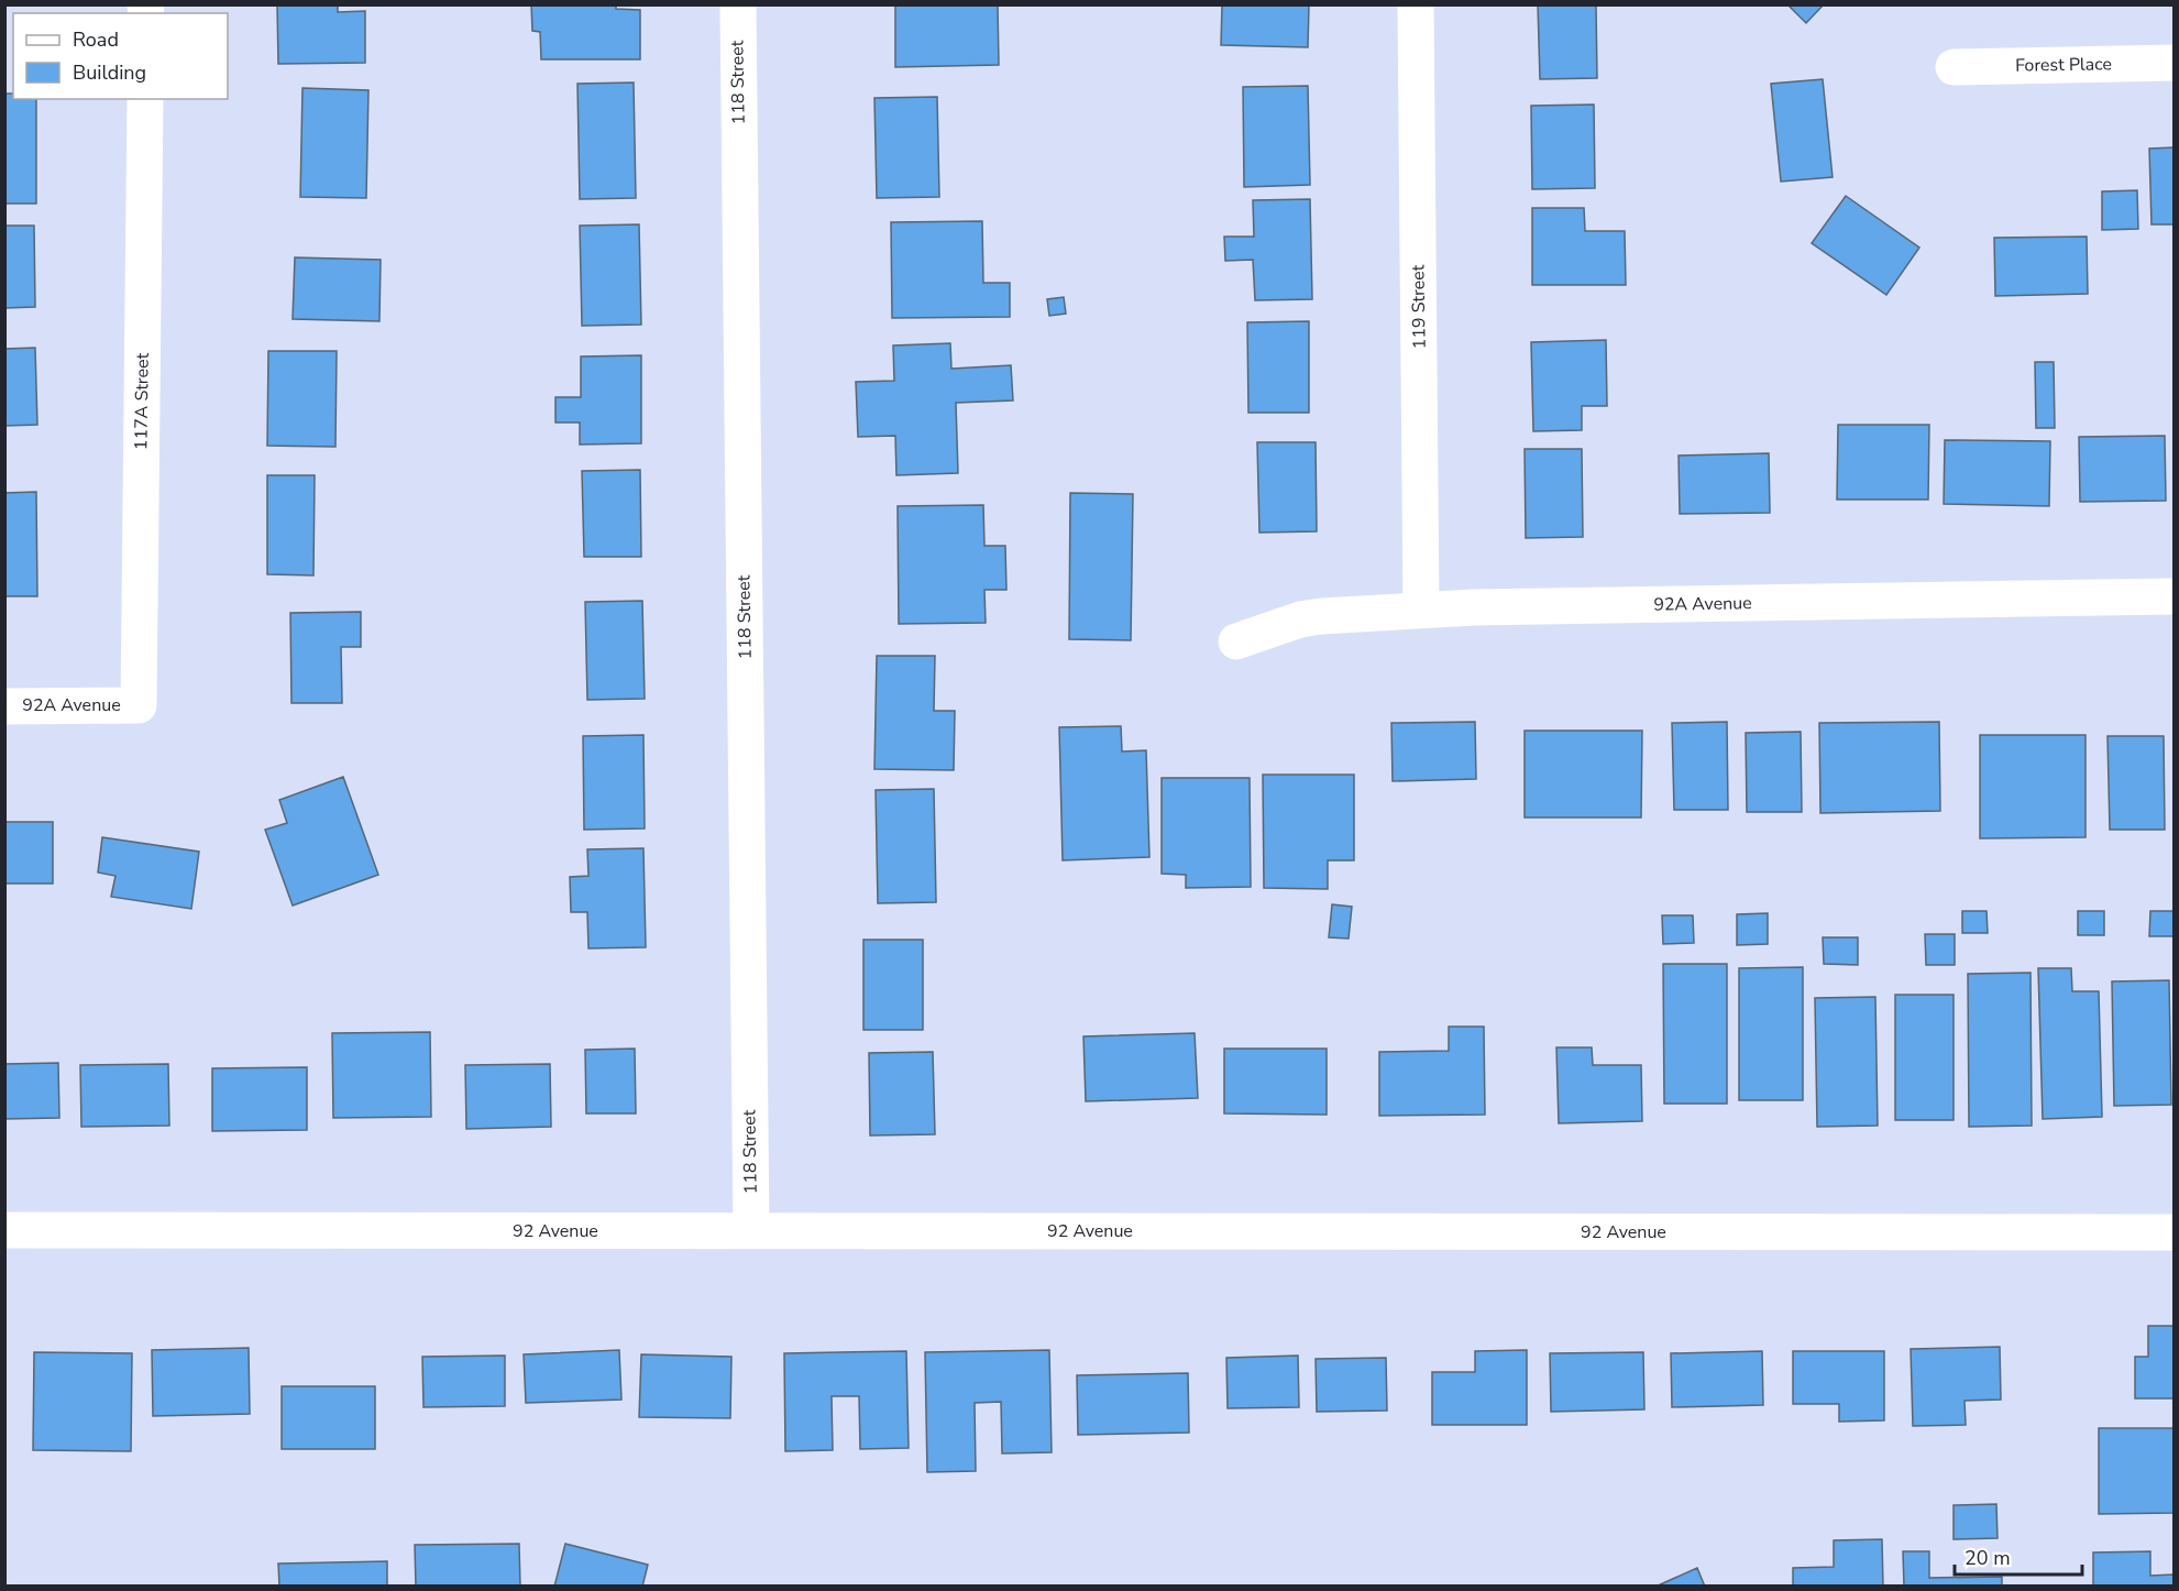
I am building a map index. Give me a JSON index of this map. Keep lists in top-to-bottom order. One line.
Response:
{"streets":{"street":["Forest Place","118 Street","119 Street","117A Street","92A Avenue","92 Avenue"]},"crossings":[["118 Street","92 Avenue"],["119 Street","92A Avenue"],["117A Street","92A Avenue"]],"legend":["Road","Building"],"scale_bar":"20 m"}
